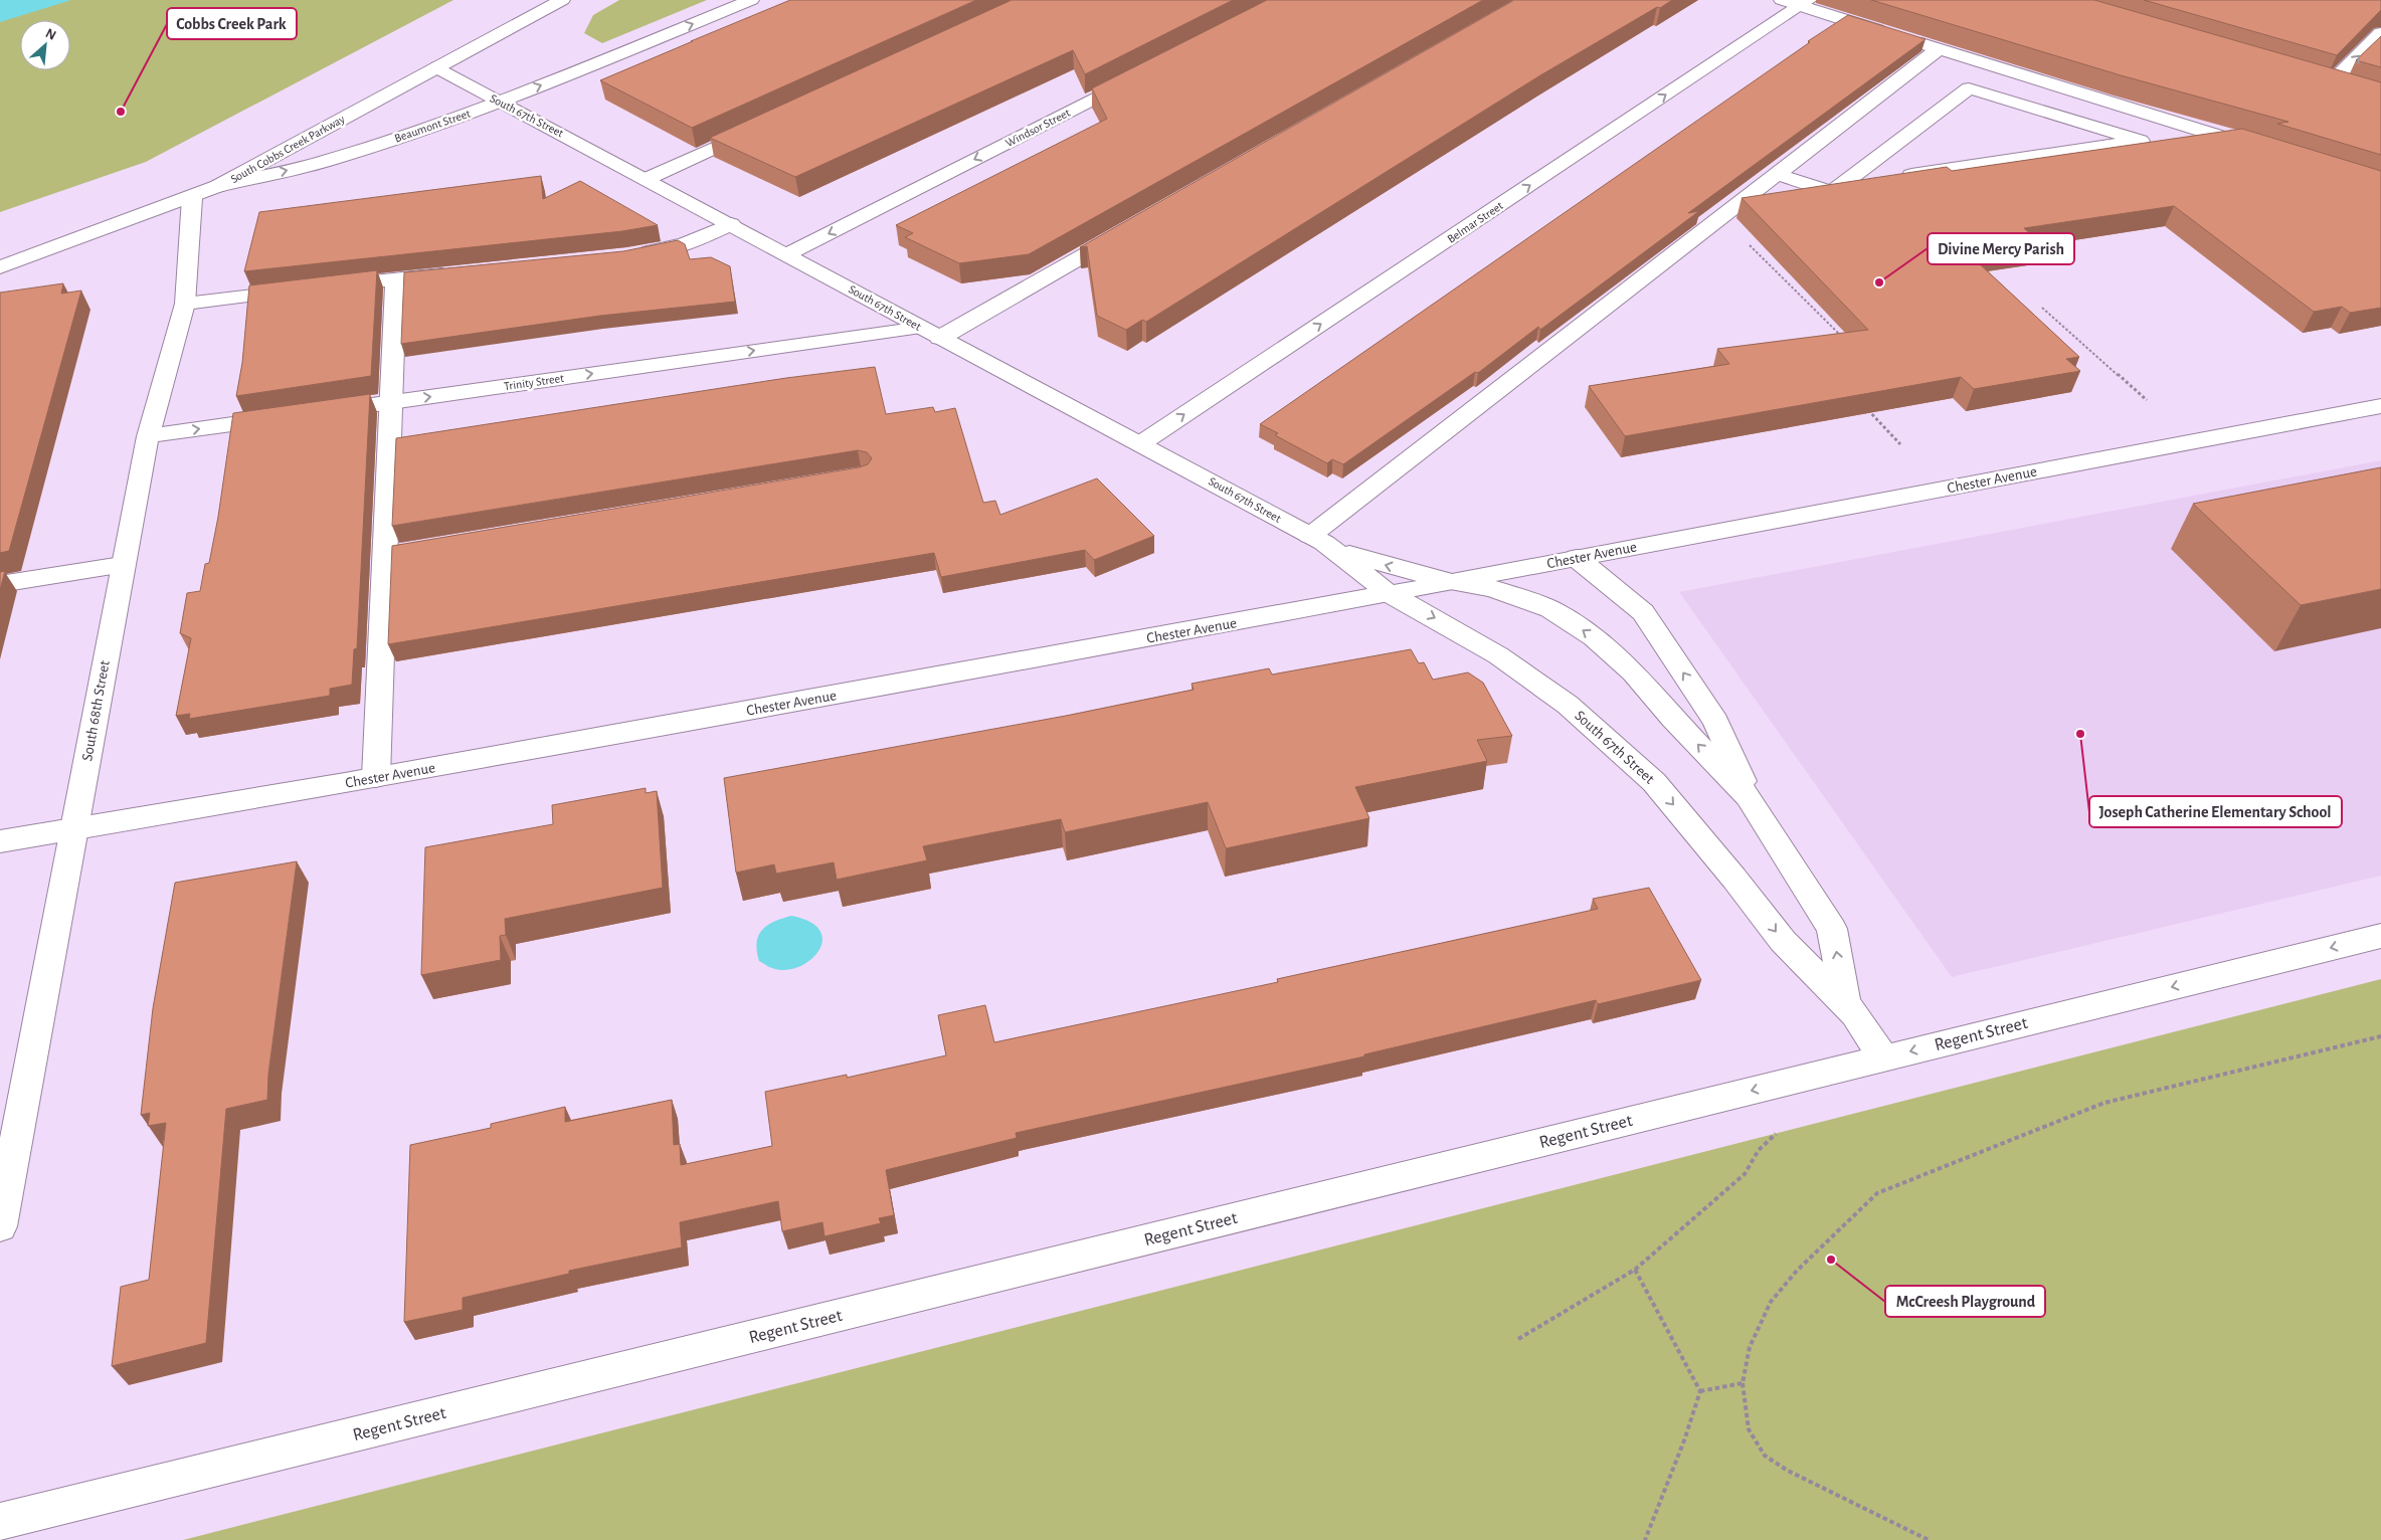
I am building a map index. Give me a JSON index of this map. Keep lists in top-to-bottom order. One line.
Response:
{"streets":{"street":["South 67th Street","Beaumont Street","Windsor Street","South Cobbs Creek Parkway","Belmar Street","Trinity Street","Chester Avenue","South 68th Street","Regent Street"]},"crossings":[["South 67th Street","Beaumont Street"],["South 67th Street","Windsor Street"],["South 67th Street","South Cobbs Creek Parkway"],["South 67th Street","Belmar Street"],["South 67th Street","Trinity Street"],["South 67th Street","Chester Avenue"],["South 67th Street","Regent Street"],["Beaumont Street","South Cobbs Creek Parkway"],["South Cobbs Creek Parkway","South 68th Street"],["Chester Avenue","South 68th Street"]],"one_way":["Regent Street"],"places":["Cobbs Creek Park","Divine Mercy Parish","Joseph Catherine Elementary School","McCreesh Playground"],"north":"top right"}
